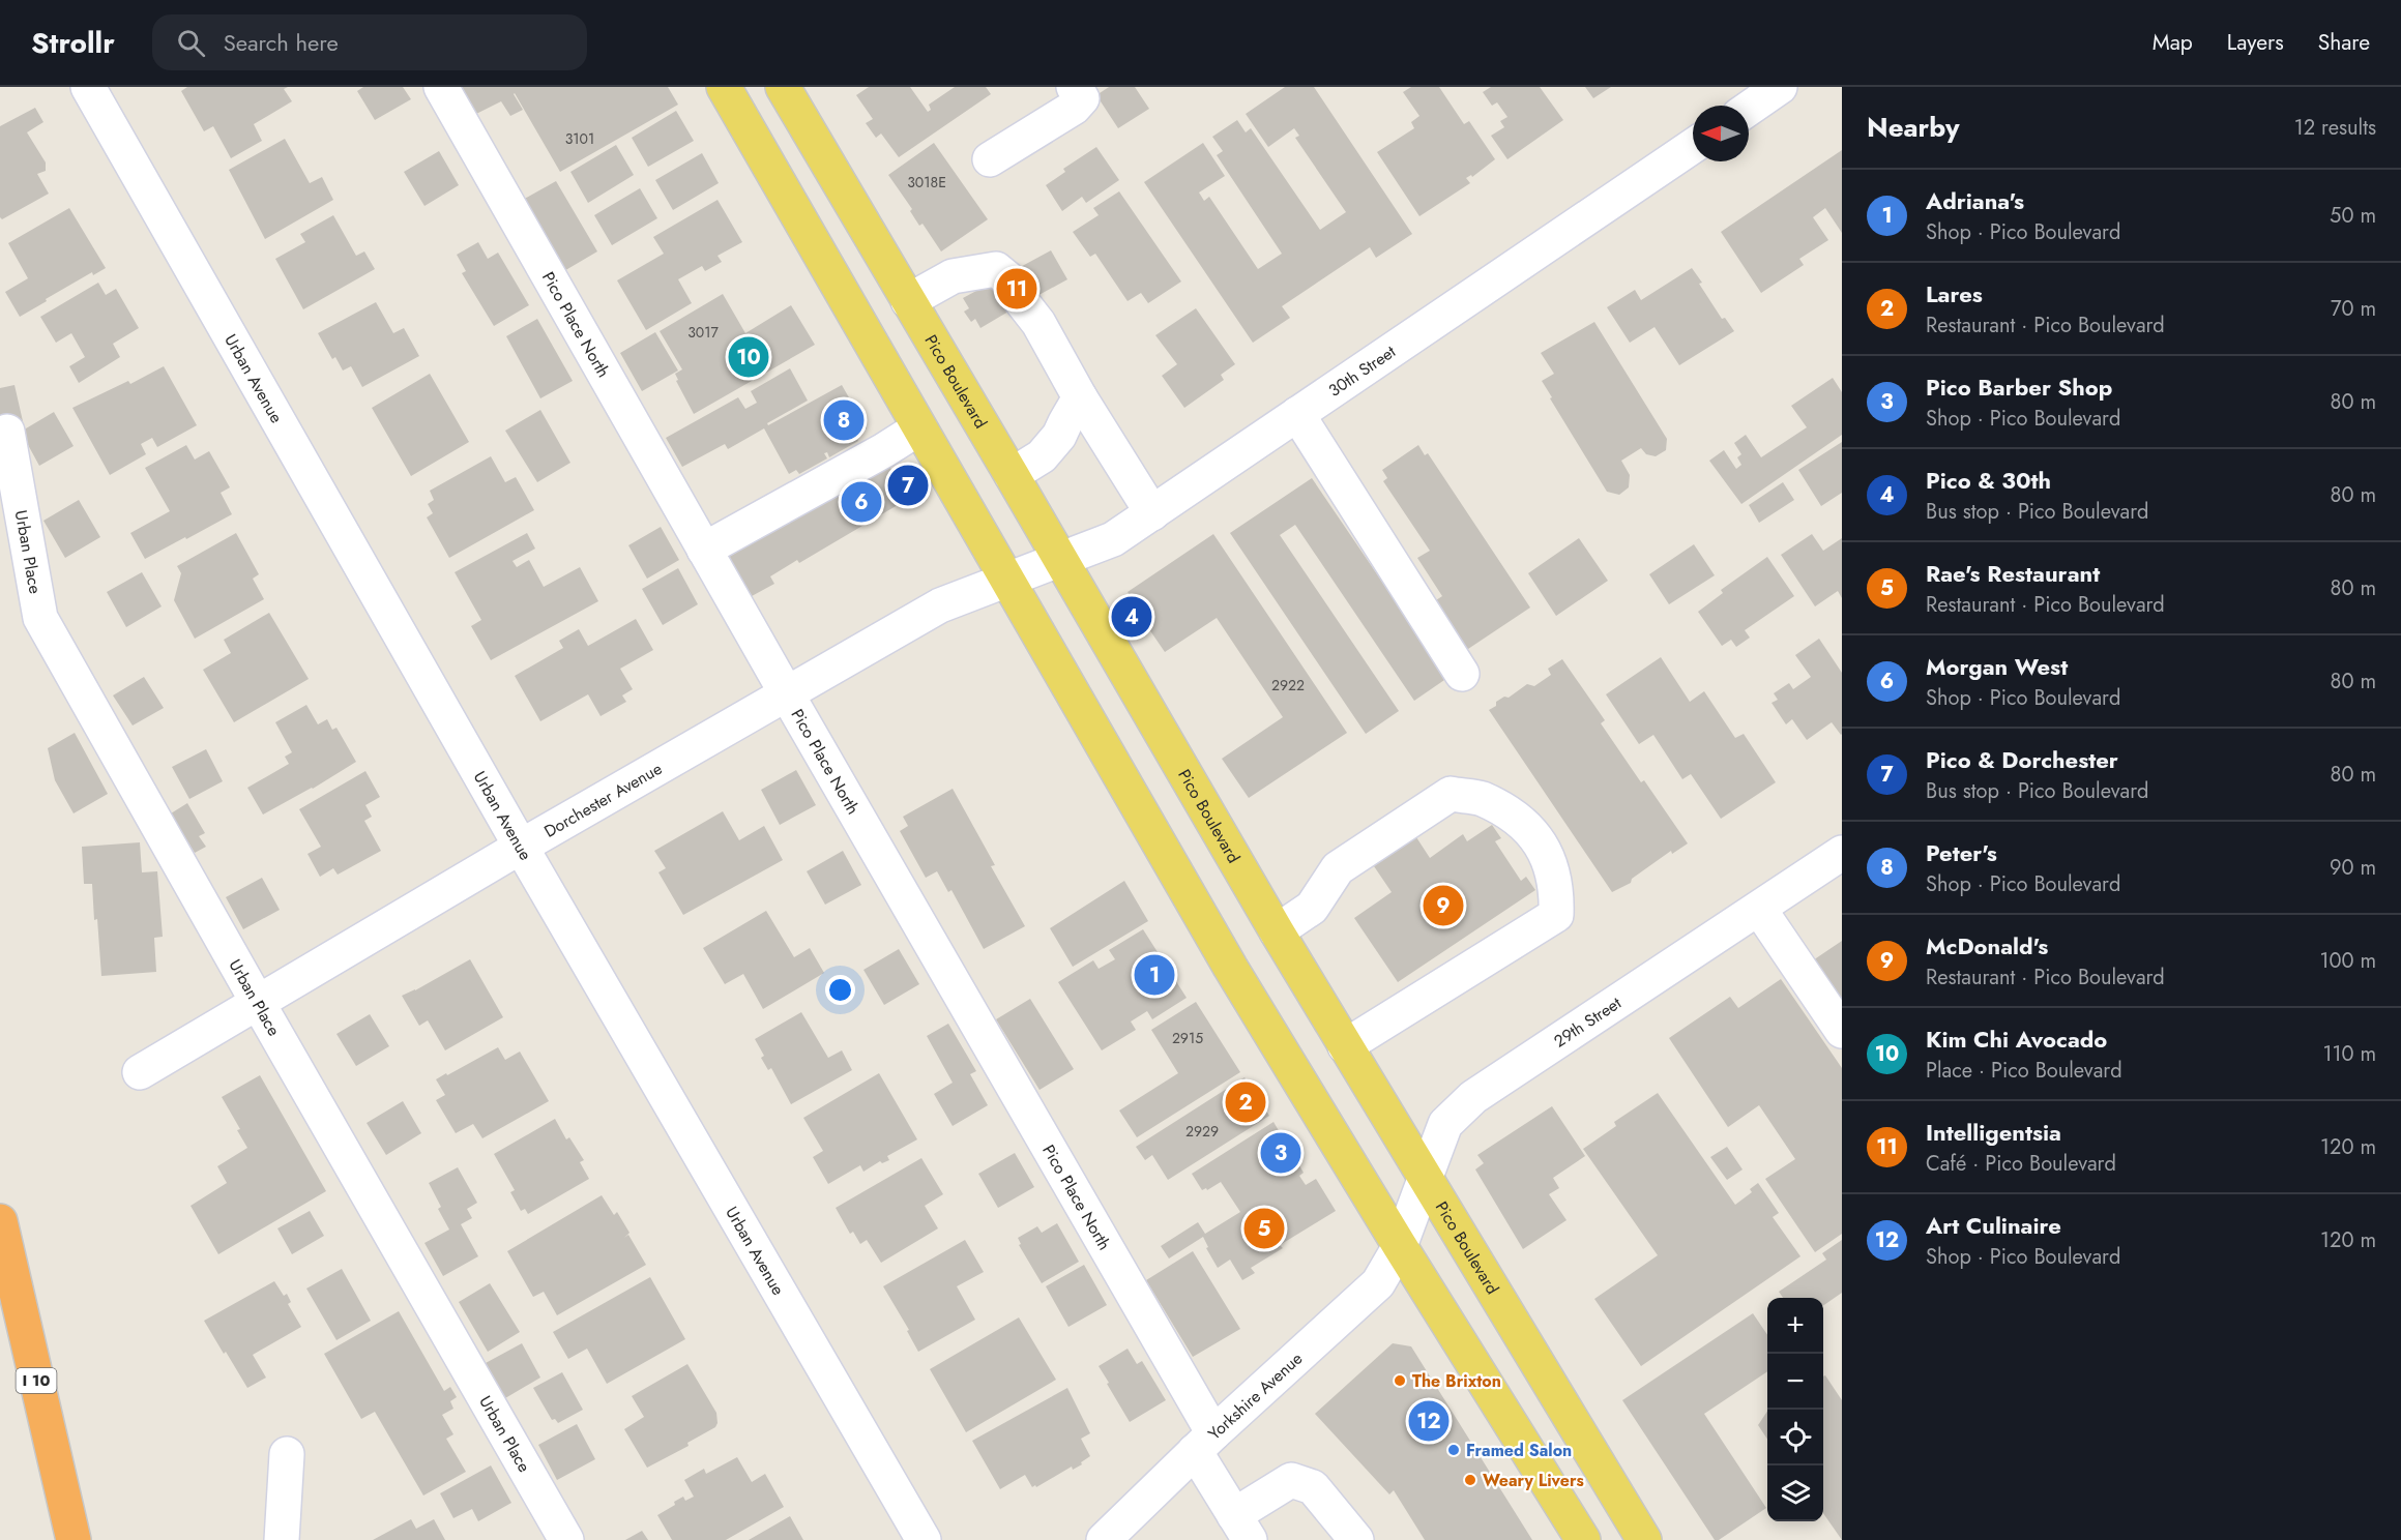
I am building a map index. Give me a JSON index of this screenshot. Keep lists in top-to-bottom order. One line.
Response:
{"streets":{"highway":["I 10"],"main road":["Pico Boulevard"],"street":["Pico Place North","30th Street","Urban Avenue","Urban Place","Dorchester Avenue","29th Street","Yorkshire Avenue"]},"crossings":[["Pico Place North","Dorchester Avenue"],["Pico Place North","Yorkshire Avenue"],["30th Street","Pico Boulevard"],["30th Street","Dorchester Avenue"],["Urban Avenue","Dorchester Avenue"],["Pico Boulevard","29th Street"],["Urban Place","Dorchester Avenue"],["29th Street","Yorkshire Avenue"]],"places":["The Brixton","Framed Salon","Weary Livers"],"house_numbers":["3101","3018E","3017","2922","2915","2929"],"north":"left","page":{"header":"Strollr","search":"Search here","nav":["Map","Layers","Share"],"heading":["Nearby","12 results"],"list":[{"mark":"1","name":"Adriana's","note":"Shop · Pico Boulevard","value":"50 m"},{"mark":"2","name":"Lares","note":"Restaurant · Pico Boulevard","value":"70 m"},{"mark":"3","name":"Pico Barber Shop","note":"Shop · Pico Boulevard","value":"80 m"},{"mark":"4","name":"Pico & 30th","note":"Bus stop · Pico Boulevard","value":"80 m"},{"mark":"5","name":"Rae's Restaurant","note":"Restaurant · Pico Boulevard","value":"80 m"},{"mark":"6","name":"Morgan West","note":"Shop · Pico Boulevard","value":"80 m"},{"mark":"7","name":"Pico & Dorchester","note":"Bus stop · Pico Boulevard","value":"80 m"},{"mark":"8","name":"Peter's","note":"Shop · Pico Boulevard","value":"90 m"},{"mark":"9","name":"McDonald's","note":"Restaurant · Pico Boulevard","value":"100 m"},{"mark":"10","name":"Kim Chi Avocado","note":"Place · Pico Boulevard","value":"110 m"},{"mark":"11","name":"Intelligentsia","note":"Café · Pico Boulevard","value":"120 m"},{"mark":"12","name":"Art Culinaire","note":"Shop · Pico Boulevard","value":"120 m"}],"pins":["11","10","8","7","6","4","9","1","2","3","5","12"],"map_buttons":["+","−"]}}
